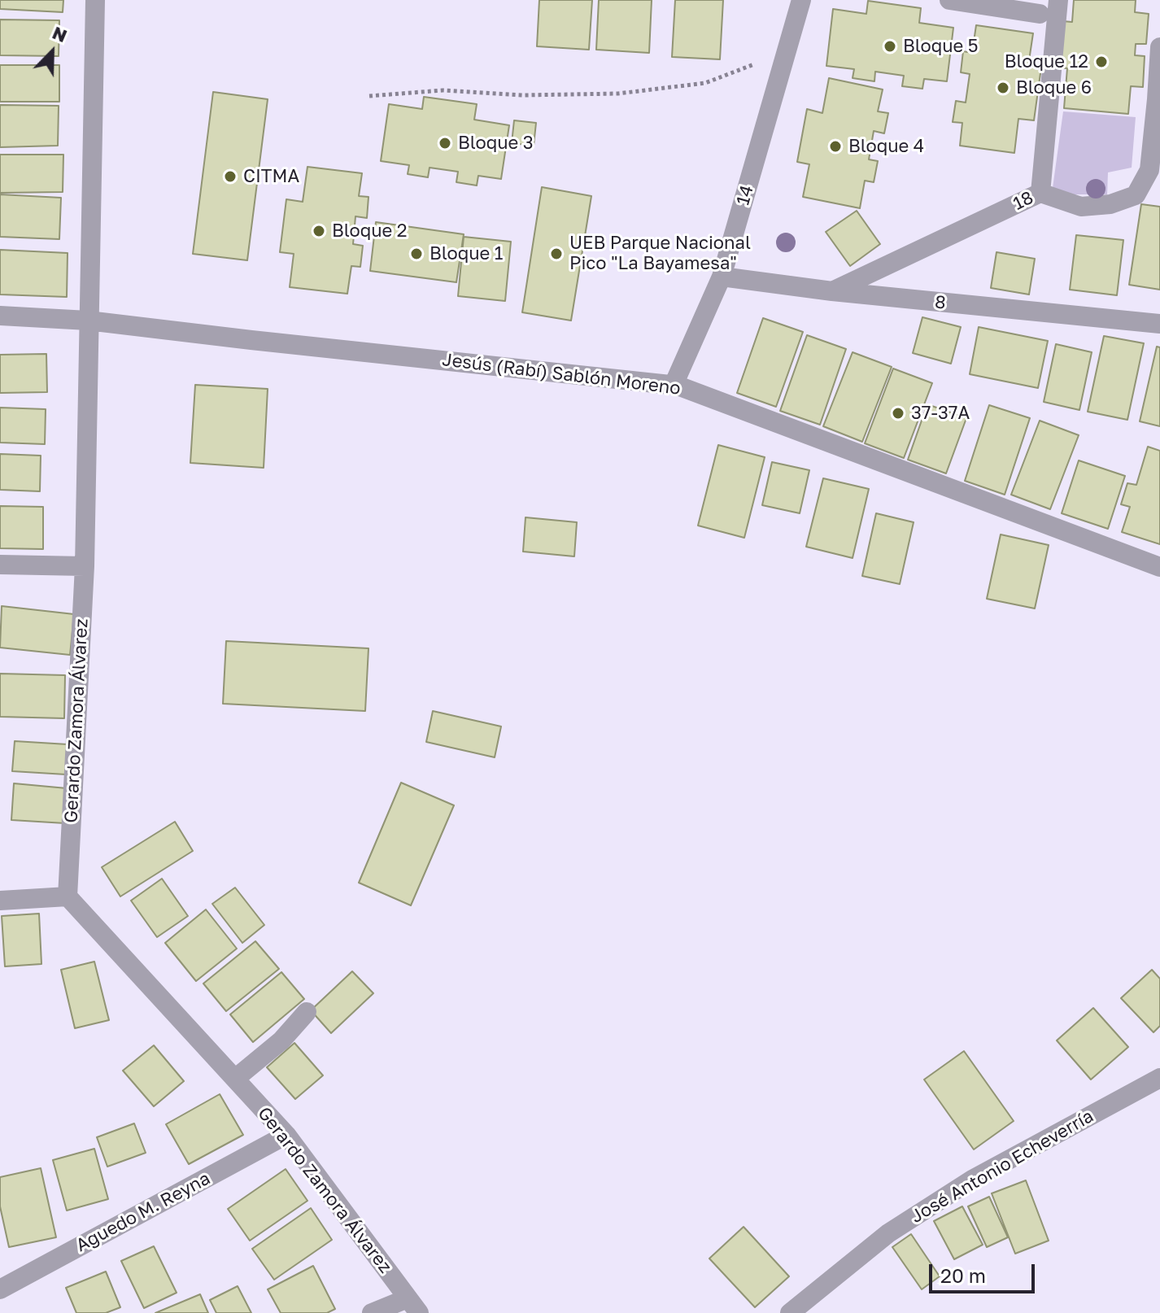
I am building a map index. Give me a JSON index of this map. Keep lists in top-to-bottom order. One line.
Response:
{"streets":{"street":["14","18","8","Jesús (Rabí) Sablón Moreno","Gerardo Zamora Álvarez","José Antonio Echeverría","Aguedo M. Reyna"]},"crossings":[["14","8"],["14","Jesús (Rabí) Sablón Moreno"],["18","8"],["Jesús (Rabí) Sablón Moreno","Gerardo Zamora Álvarez"],["Gerardo Zamora Álvarez","Aguedo M. Reyna"]],"places":["Bloque 5","Bloque 12","Bloque 6","Bloque 3","Bloque 4","CITMA","Bloque 2","Bloque 1","UEB Parque Nacional Pico \"La Bayamesa\"","37-37A"],"scale_bar":"20 m","north":"top right"}
